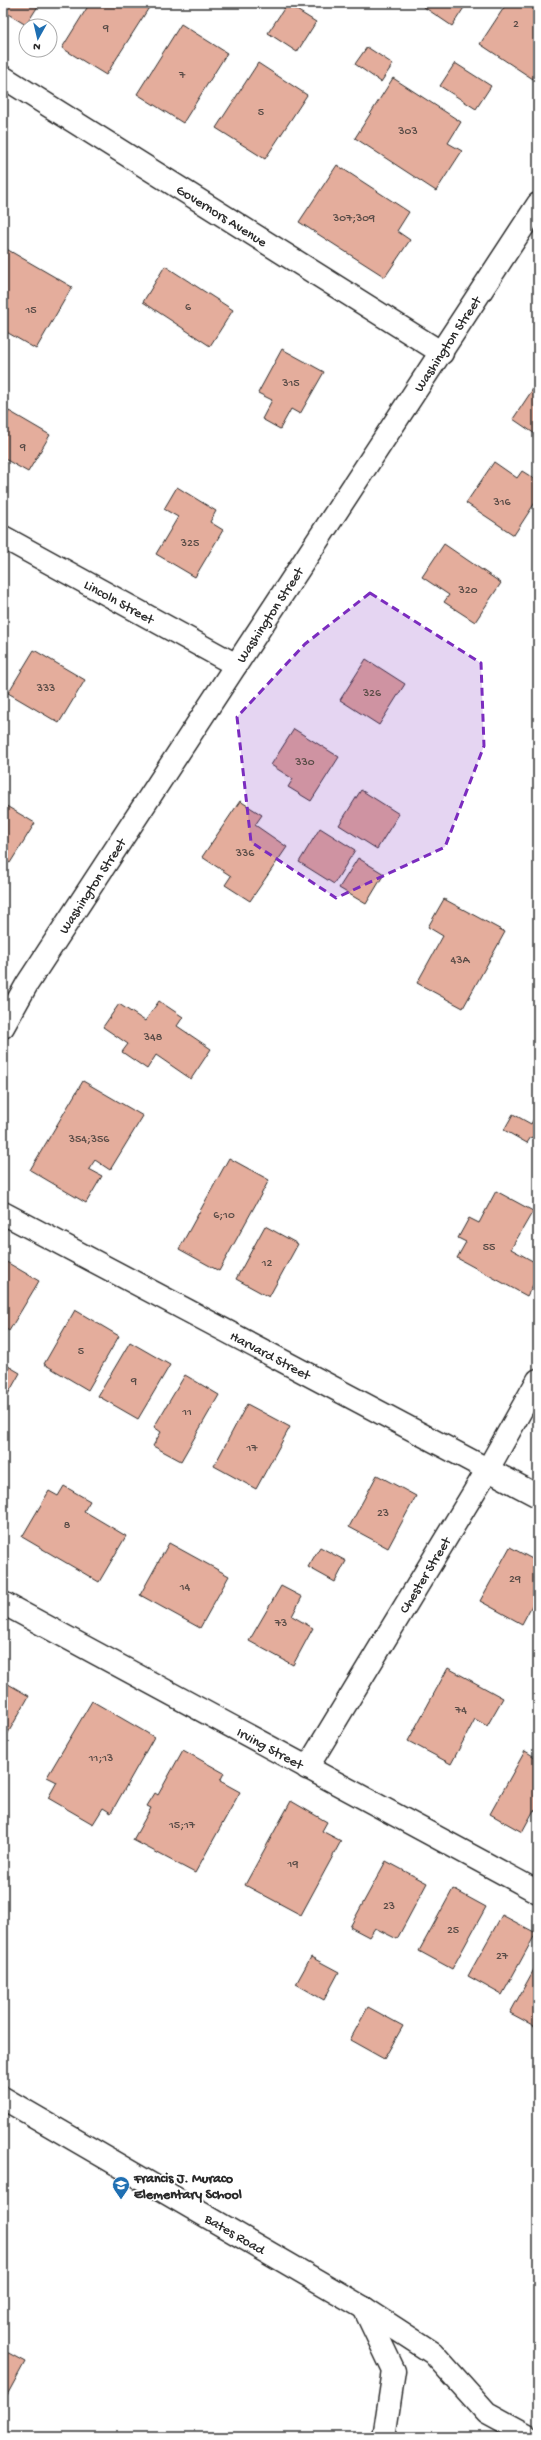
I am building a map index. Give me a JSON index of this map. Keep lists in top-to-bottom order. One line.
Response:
{"streets":{"street":["Governors Avenue","Washington Street","Lincoln Street","Harvard Street","Chester Street","Irving Street","Bates Road"]},"crossings":[["Governors Avenue","Washington Street"],["Washington Street","Lincoln Street"],["Harvard Street","Chester Street"],["Chester Street","Irving Street"]],"places":{"school or university":["Francis J. Muraco Elementary School"]},"house_numbers":["2","9","7","5","303","307;309","6","15","315","9","316","325","320","333","326","330","336","43A","348","354;356","6;10","55","12","5","9","11","17","23","8","29","14","73","74","11;13","15;17","19","23","25","27"],"north":"bottom"}
